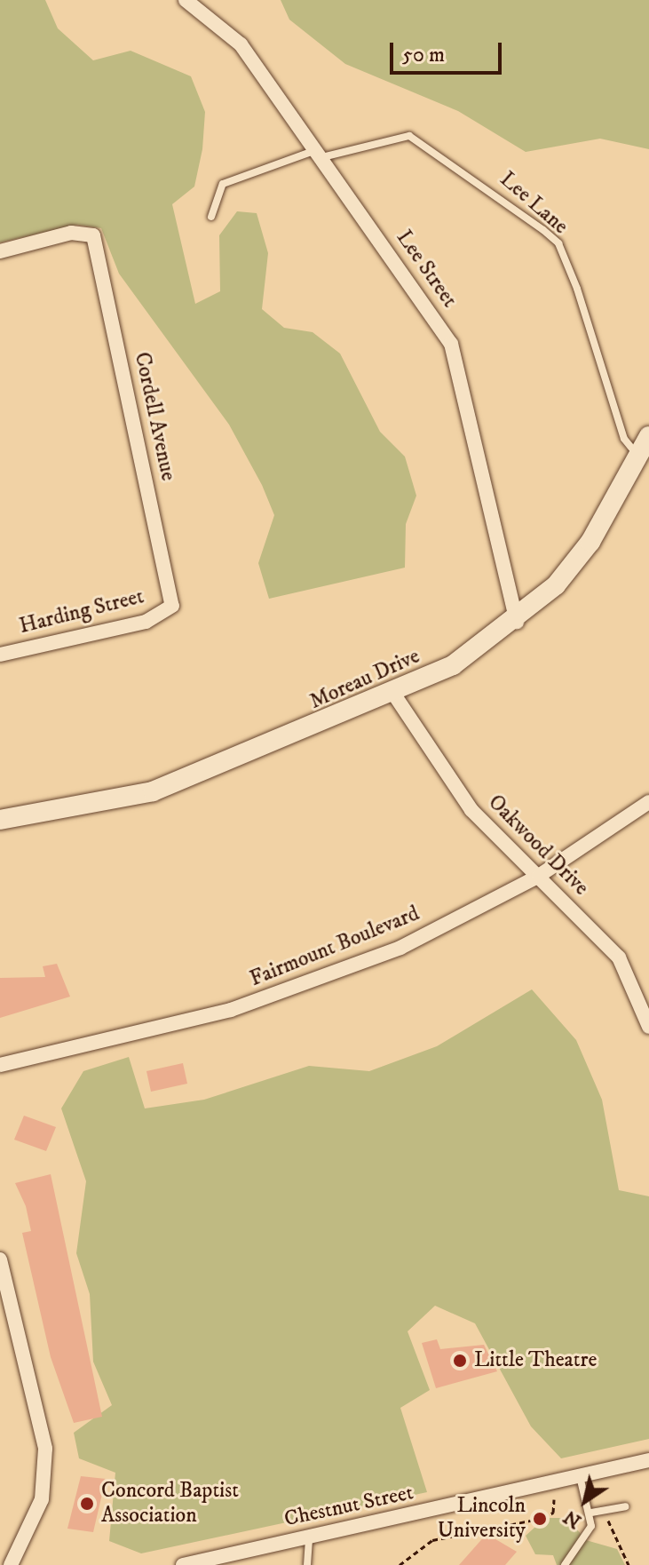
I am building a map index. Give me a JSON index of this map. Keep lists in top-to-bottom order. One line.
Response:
{"streets":{"main road":["Moreau Drive"],"street":["Lee Street","Cordell Avenue","Harding Street","Oakwood Drive","Fairmount Boulevard","Chestnut Street"],"lane":["Lee Lane"]},"crossings":[["Lee Lane","Lee Street"],["Lee Lane","Moreau Drive"],["Lee Street","Moreau Drive"],["Cordell Avenue","Harding Street"],["Moreau Drive","Oakwood Drive"],["Oakwood Drive","Fairmount Boulevard"]],"places":["Little Theatre","Concord Baptist Association","Lincoln University"],"scale_bar":"50 m","north":"bottom left"}
